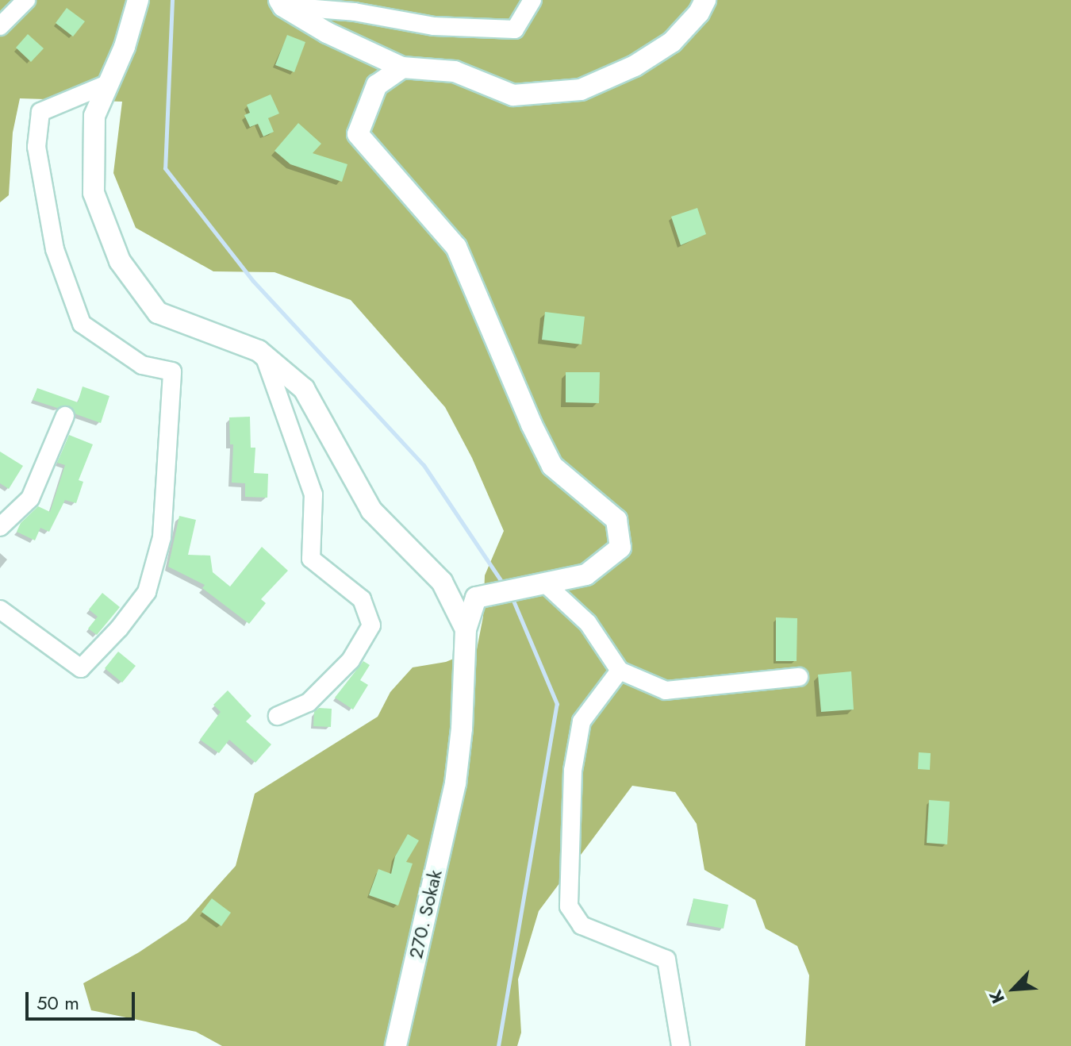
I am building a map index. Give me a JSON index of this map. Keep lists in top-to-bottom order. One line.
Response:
{"streets":{"street":["270. Sokak"]},"scale_bar":"50 m","north":"bottom left"}
